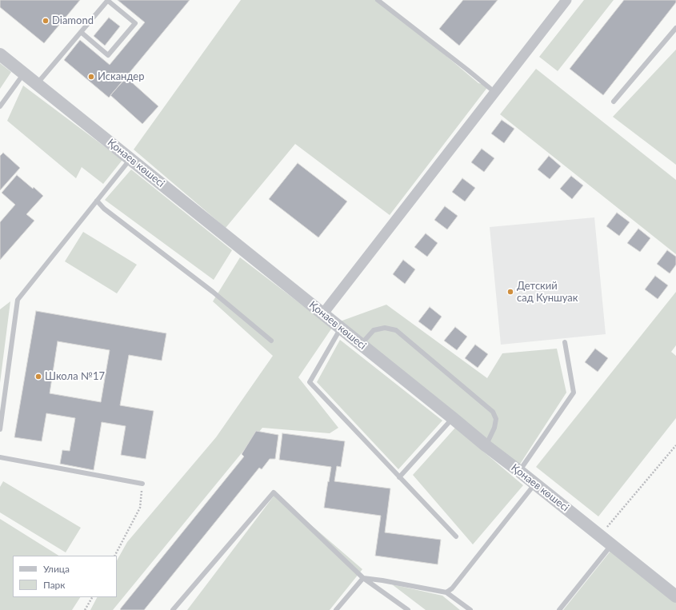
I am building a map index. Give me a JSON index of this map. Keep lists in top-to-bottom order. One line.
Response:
{"streets":{"street":["Қонаев көшесі"]},"places":["Diamond","Искандер","Детский сад Куншуак","Школа №17"],"legend":["Улица","Парк"]}
